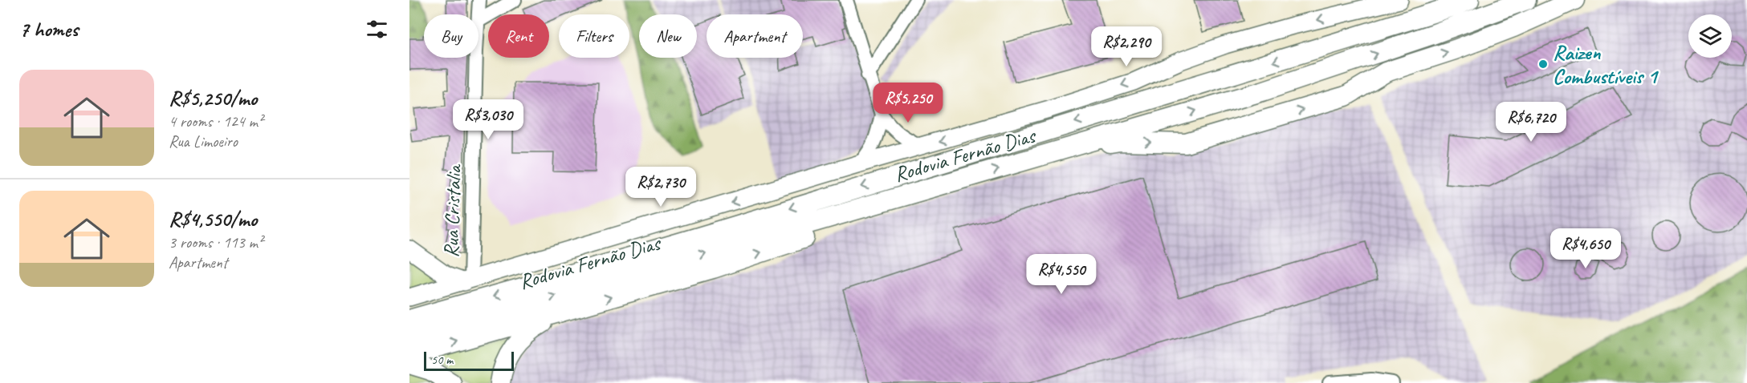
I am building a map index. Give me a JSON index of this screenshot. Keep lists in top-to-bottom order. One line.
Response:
{"streets":{"highway":["Rodovia Fernão Dias"],"street":["Rua Cristalia"]},"places":["Raizen Combustíveis 1"],"scale_bar":"50 m","page":{"heading":"7 homes","chip":["Buy","Rent","Filters","New","Apartment"],"price":["R$2,290","R$5,250","R$3,030","R$6,720","R$2,730","R$4,650","R$4,550"],"list":[{"name":"R$5,250/mo","note":"4 rooms · 124 m² · Rua Limoeiro"},{"name":"R$4,550/mo","note":"3 rooms · 113 m² · Apartment"}],"scale":"50 m"}}
